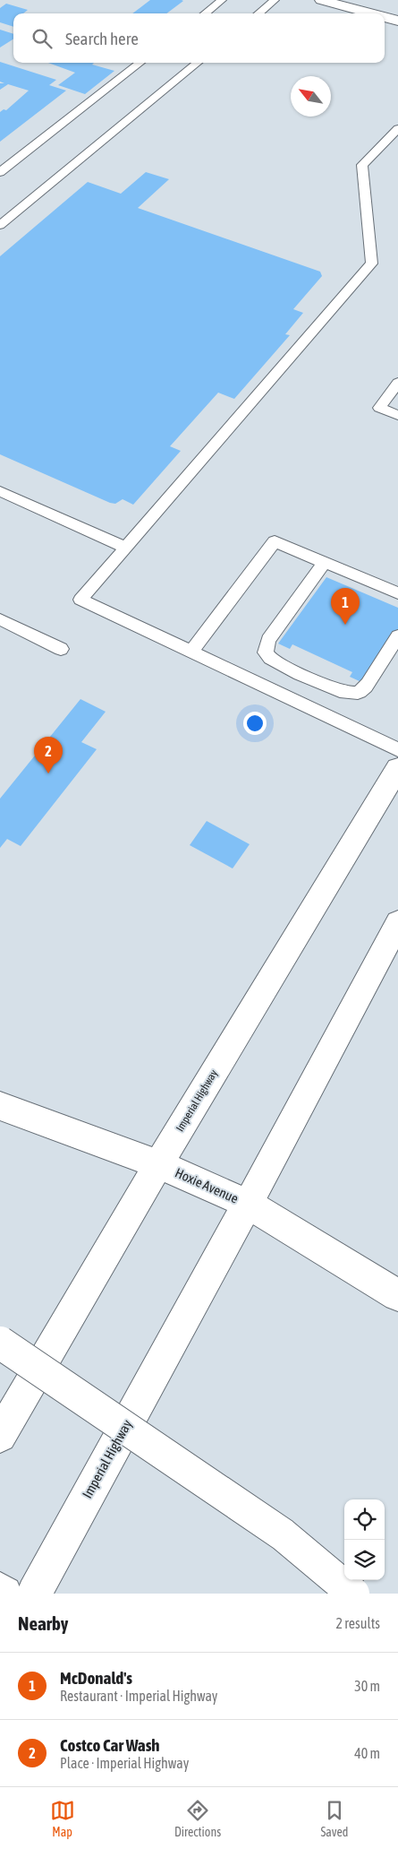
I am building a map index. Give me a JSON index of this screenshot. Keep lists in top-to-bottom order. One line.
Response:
{"streets":{"main road":["Imperial Highway","Hoxie Avenue"]},"crossings":[["Imperial Highway","Hoxie Avenue"]],"north":"top left","page":{"search":"Search here","pins":["1","2"],"heading":["Nearby","2 results"],"list":[{"mark":"1","name":"McDonald's","note":"Restaurant · Imperial Highway","value":"30 m"},{"mark":"2","name":"Costco Car Wash","note":"Place · Imperial Highway","value":"40 m"}],"nav":["Map","Directions","Saved"]}}
